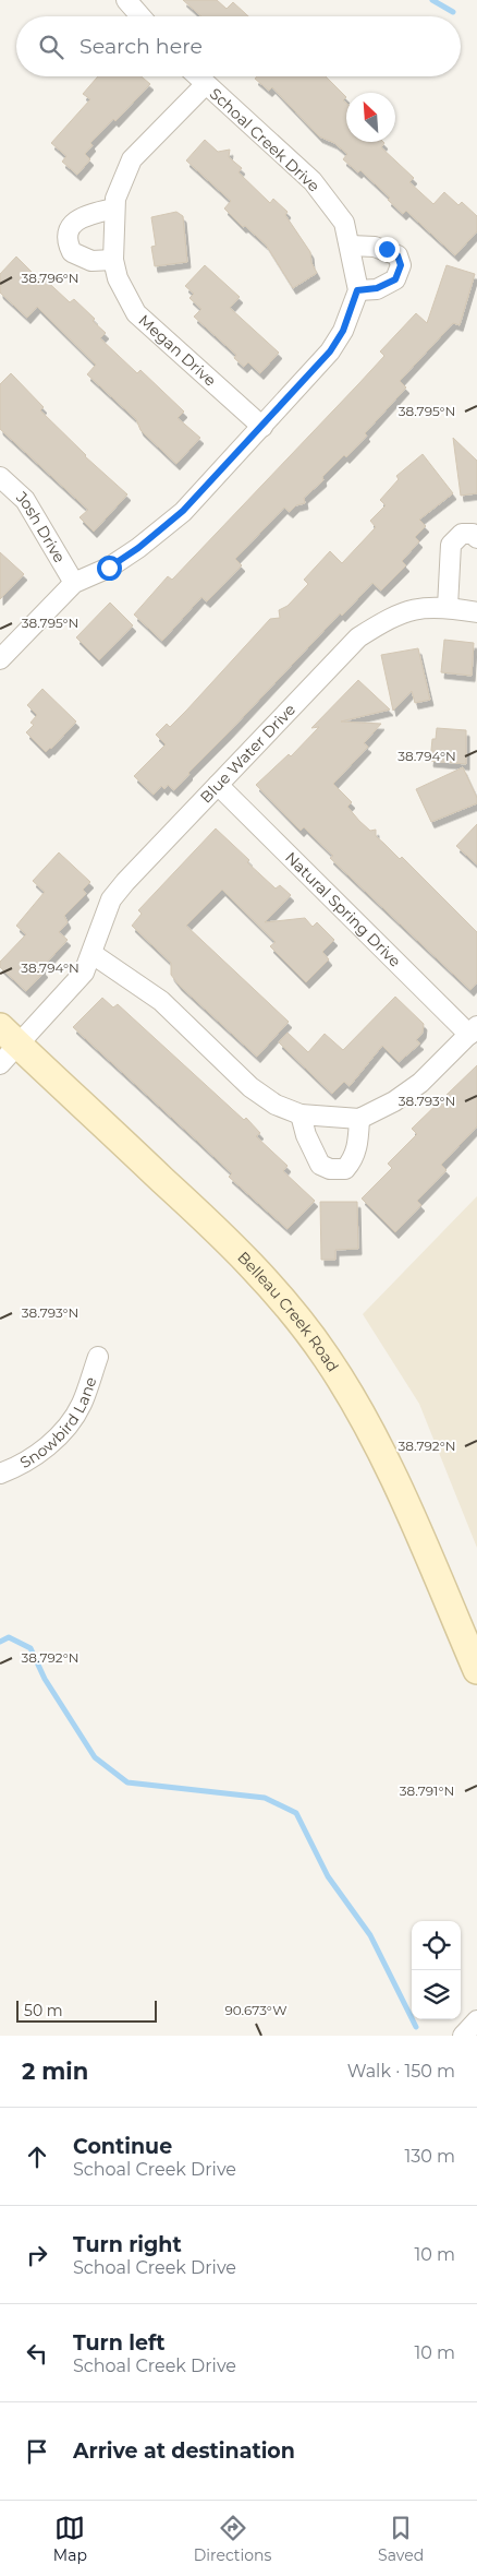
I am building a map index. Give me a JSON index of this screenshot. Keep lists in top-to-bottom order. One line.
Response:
{"streets":{"main road":["Belleau Creek Road"],"street":["Schoal Creek Drive","Megan Drive","Josh Drive","Blue Water Drive","Natural Spring Drive","Snowbird Lane"]},"crossings":[["Schoal Creek Drive","Megan Drive"],["Schoal Creek Drive","Josh Drive"],["Blue Water Drive","Natural Spring Drive"],["Blue Water Drive","Belleau Creek Road"]],"scale_bar":"50 m","north":"top left","page":{"search":"Search here","scale":"50 m","heading":["2 min","Walk · 150 m"],"list":[["Continue","Schoal Creek Drive","130 m"],["Turn right","Schoal Creek Drive","10 m"],["Turn left","Schoal Creek Drive","10 m"],"Arrive at destination"],"nav":["Map","Directions","Saved"]},"coordinates":["38.796°N","38.795°N","38.794°N","38.793°N","38.792°N","38.791°N","90.673°W"]}
